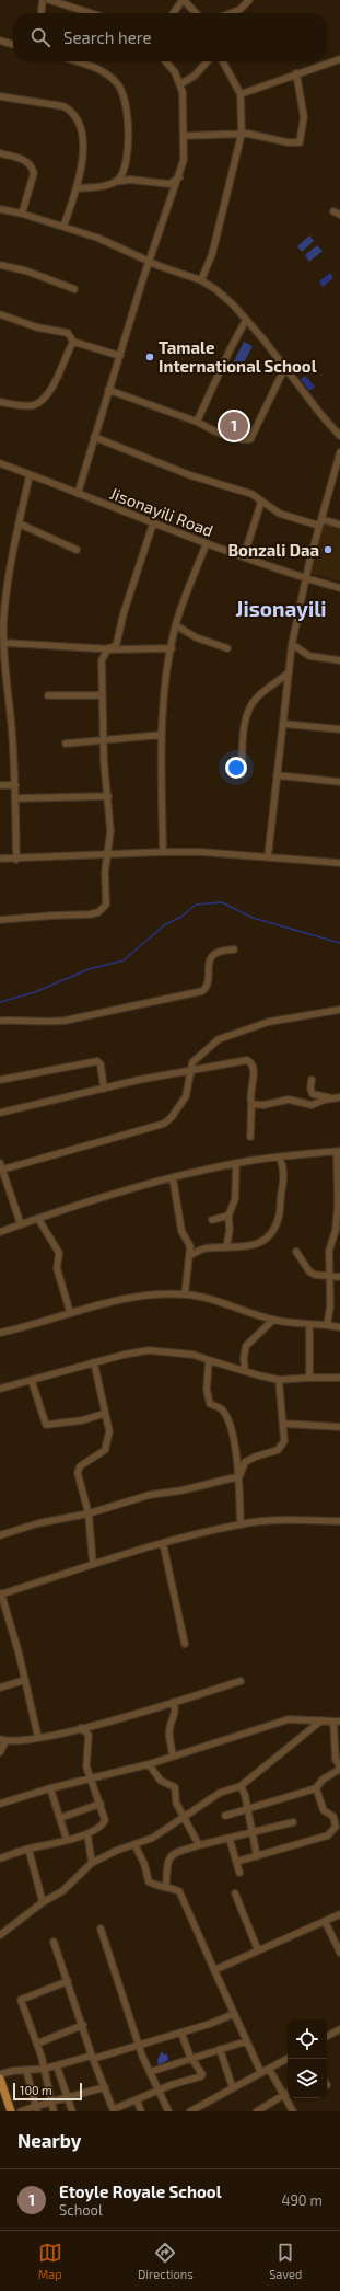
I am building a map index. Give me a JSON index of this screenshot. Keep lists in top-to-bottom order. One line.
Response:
{"streets":{"street":["Jisonayili Road"]},"districts":["Jisonayili"],"places":["Tamale International School","Bonzali Daa"],"scale_bar":"100 m","page":{"search":"Search here","pins":"1","scale":"100 m","heading":"Nearby","list":[{"mark":"1","name":"Etoyle Royale School","note":"School","value":"490 m"}],"nav":["Map","Directions","Saved"]}}
